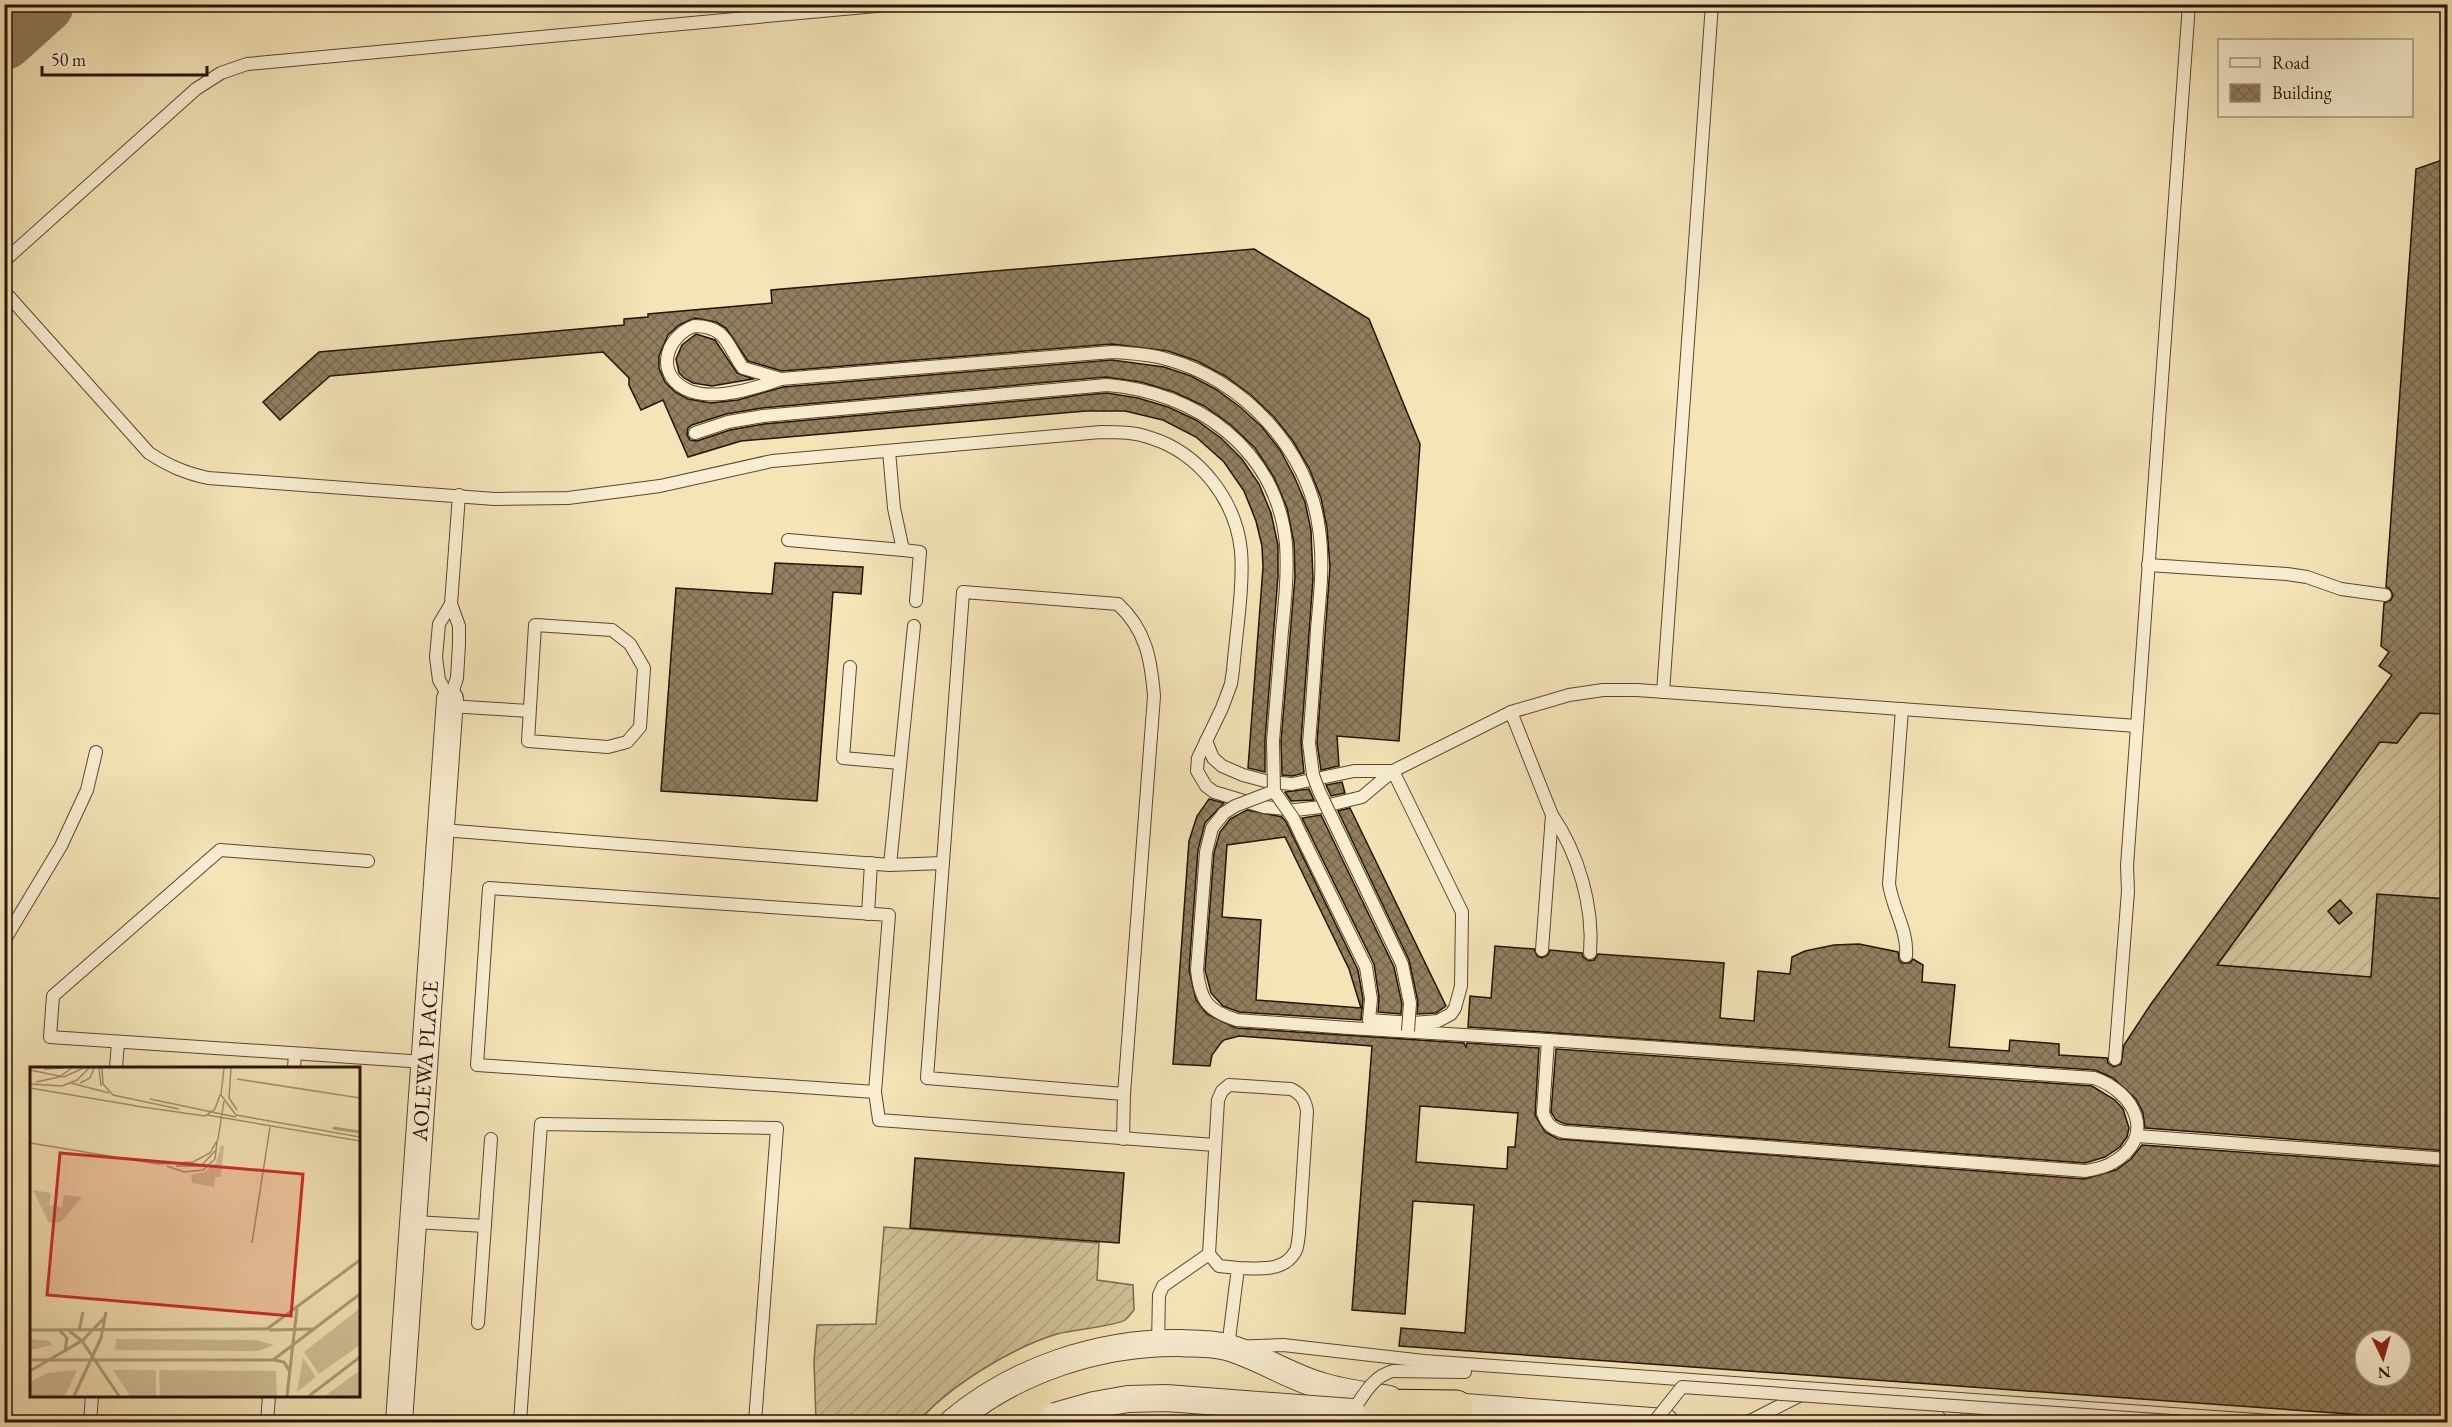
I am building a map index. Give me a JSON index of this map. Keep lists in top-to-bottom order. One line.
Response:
{"streets":{"street":["AOLEWA PLACE"]},"legend":["Road","Building"],"scale_bar":"50 m","north":"bottom"}
